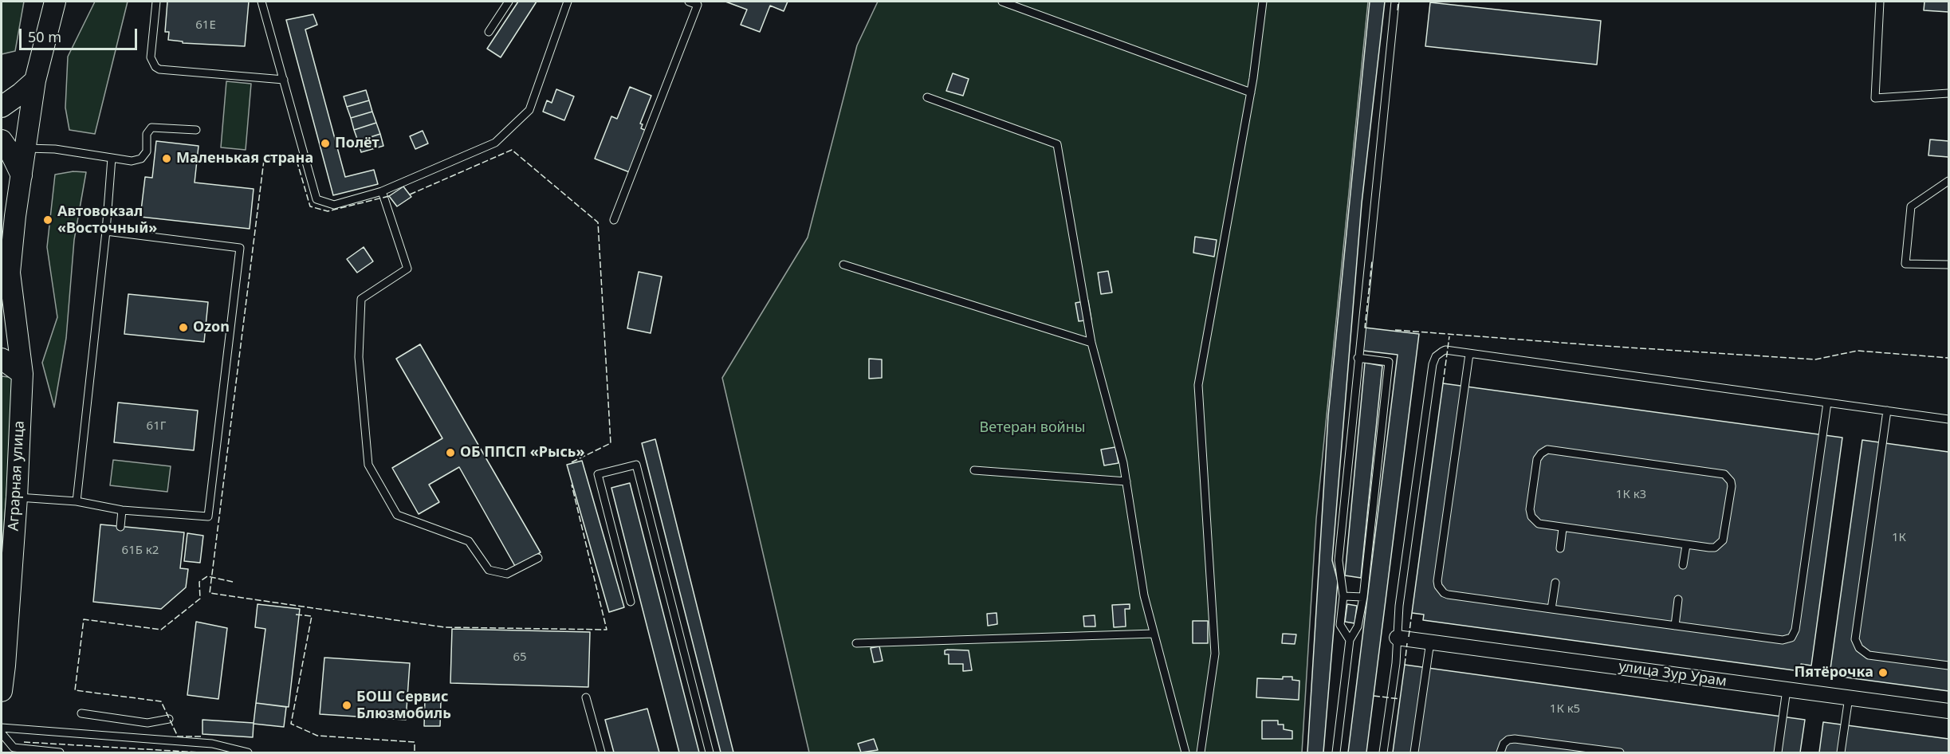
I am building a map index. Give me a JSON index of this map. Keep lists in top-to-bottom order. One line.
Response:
{"streets":{"street":["Аграрная улица","улица Зур Урам"]},"parks":["Ветеран войны"],"places":["Полёт","Маленькая страна","Автовокзал «Восточный»","Ozon","ОБ ППСП «Рысь»","Пятёрочка","БОШ Сервис Блюзмобиль"],"house_numbers":["61Е","61Г","1К к3","1К","61Б к2","65","1К к5"],"scale_bar":"50 m"}
